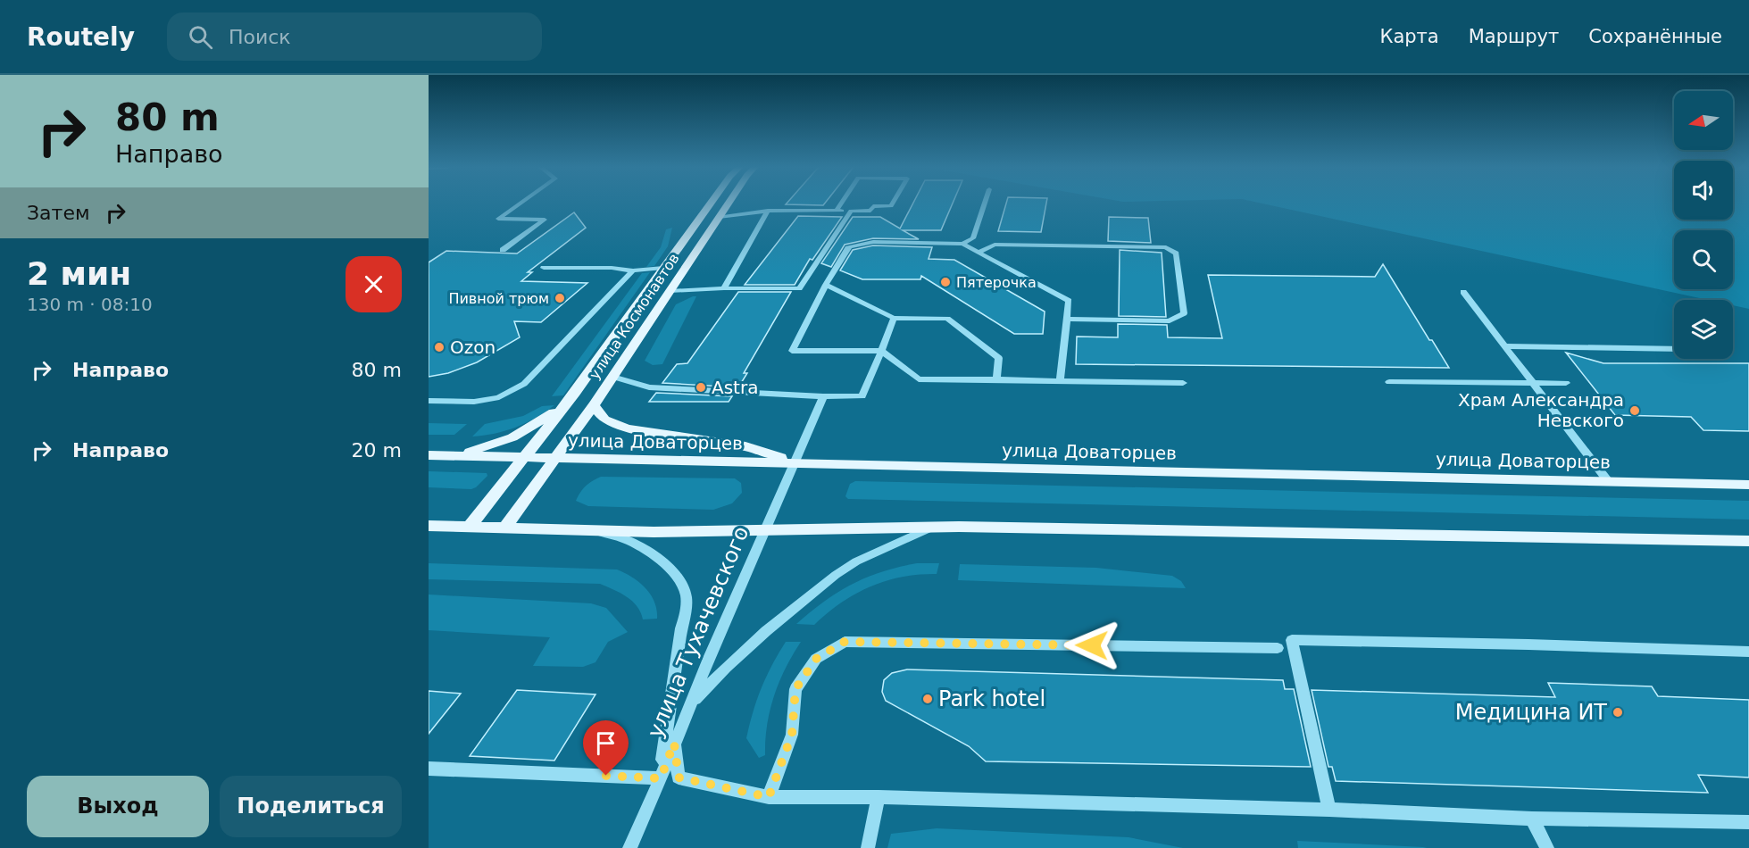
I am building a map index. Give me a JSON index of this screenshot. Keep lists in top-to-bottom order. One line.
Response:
{"streets":{"main road":["улица Космонавтов","улица Доваторцев"],"street":["улица Тухачевского"]},"crossings":[["улица Космонавтов","улица Доваторцев"],["улица Доваторцев","улица Тухачевского"]],"places":["Пятерочка","Пивной трюм","Ozon","Astra","Храм Александра Невского","Park hotel","Медицина ИТ"],"north":"left","page":{"header":"Routely","search":"Поиск","nav":["Карта","Маршрут","Сохранённые"],"turn":["80 m","Направо"],"then":"Затем","heading":["2 мин","130 m · 08:10"],"list":[{"name":"Направо","value":"80 m"},{"name":"Направо","value":"20 m"}],"buttons":["Выход","Поделиться"]}}
